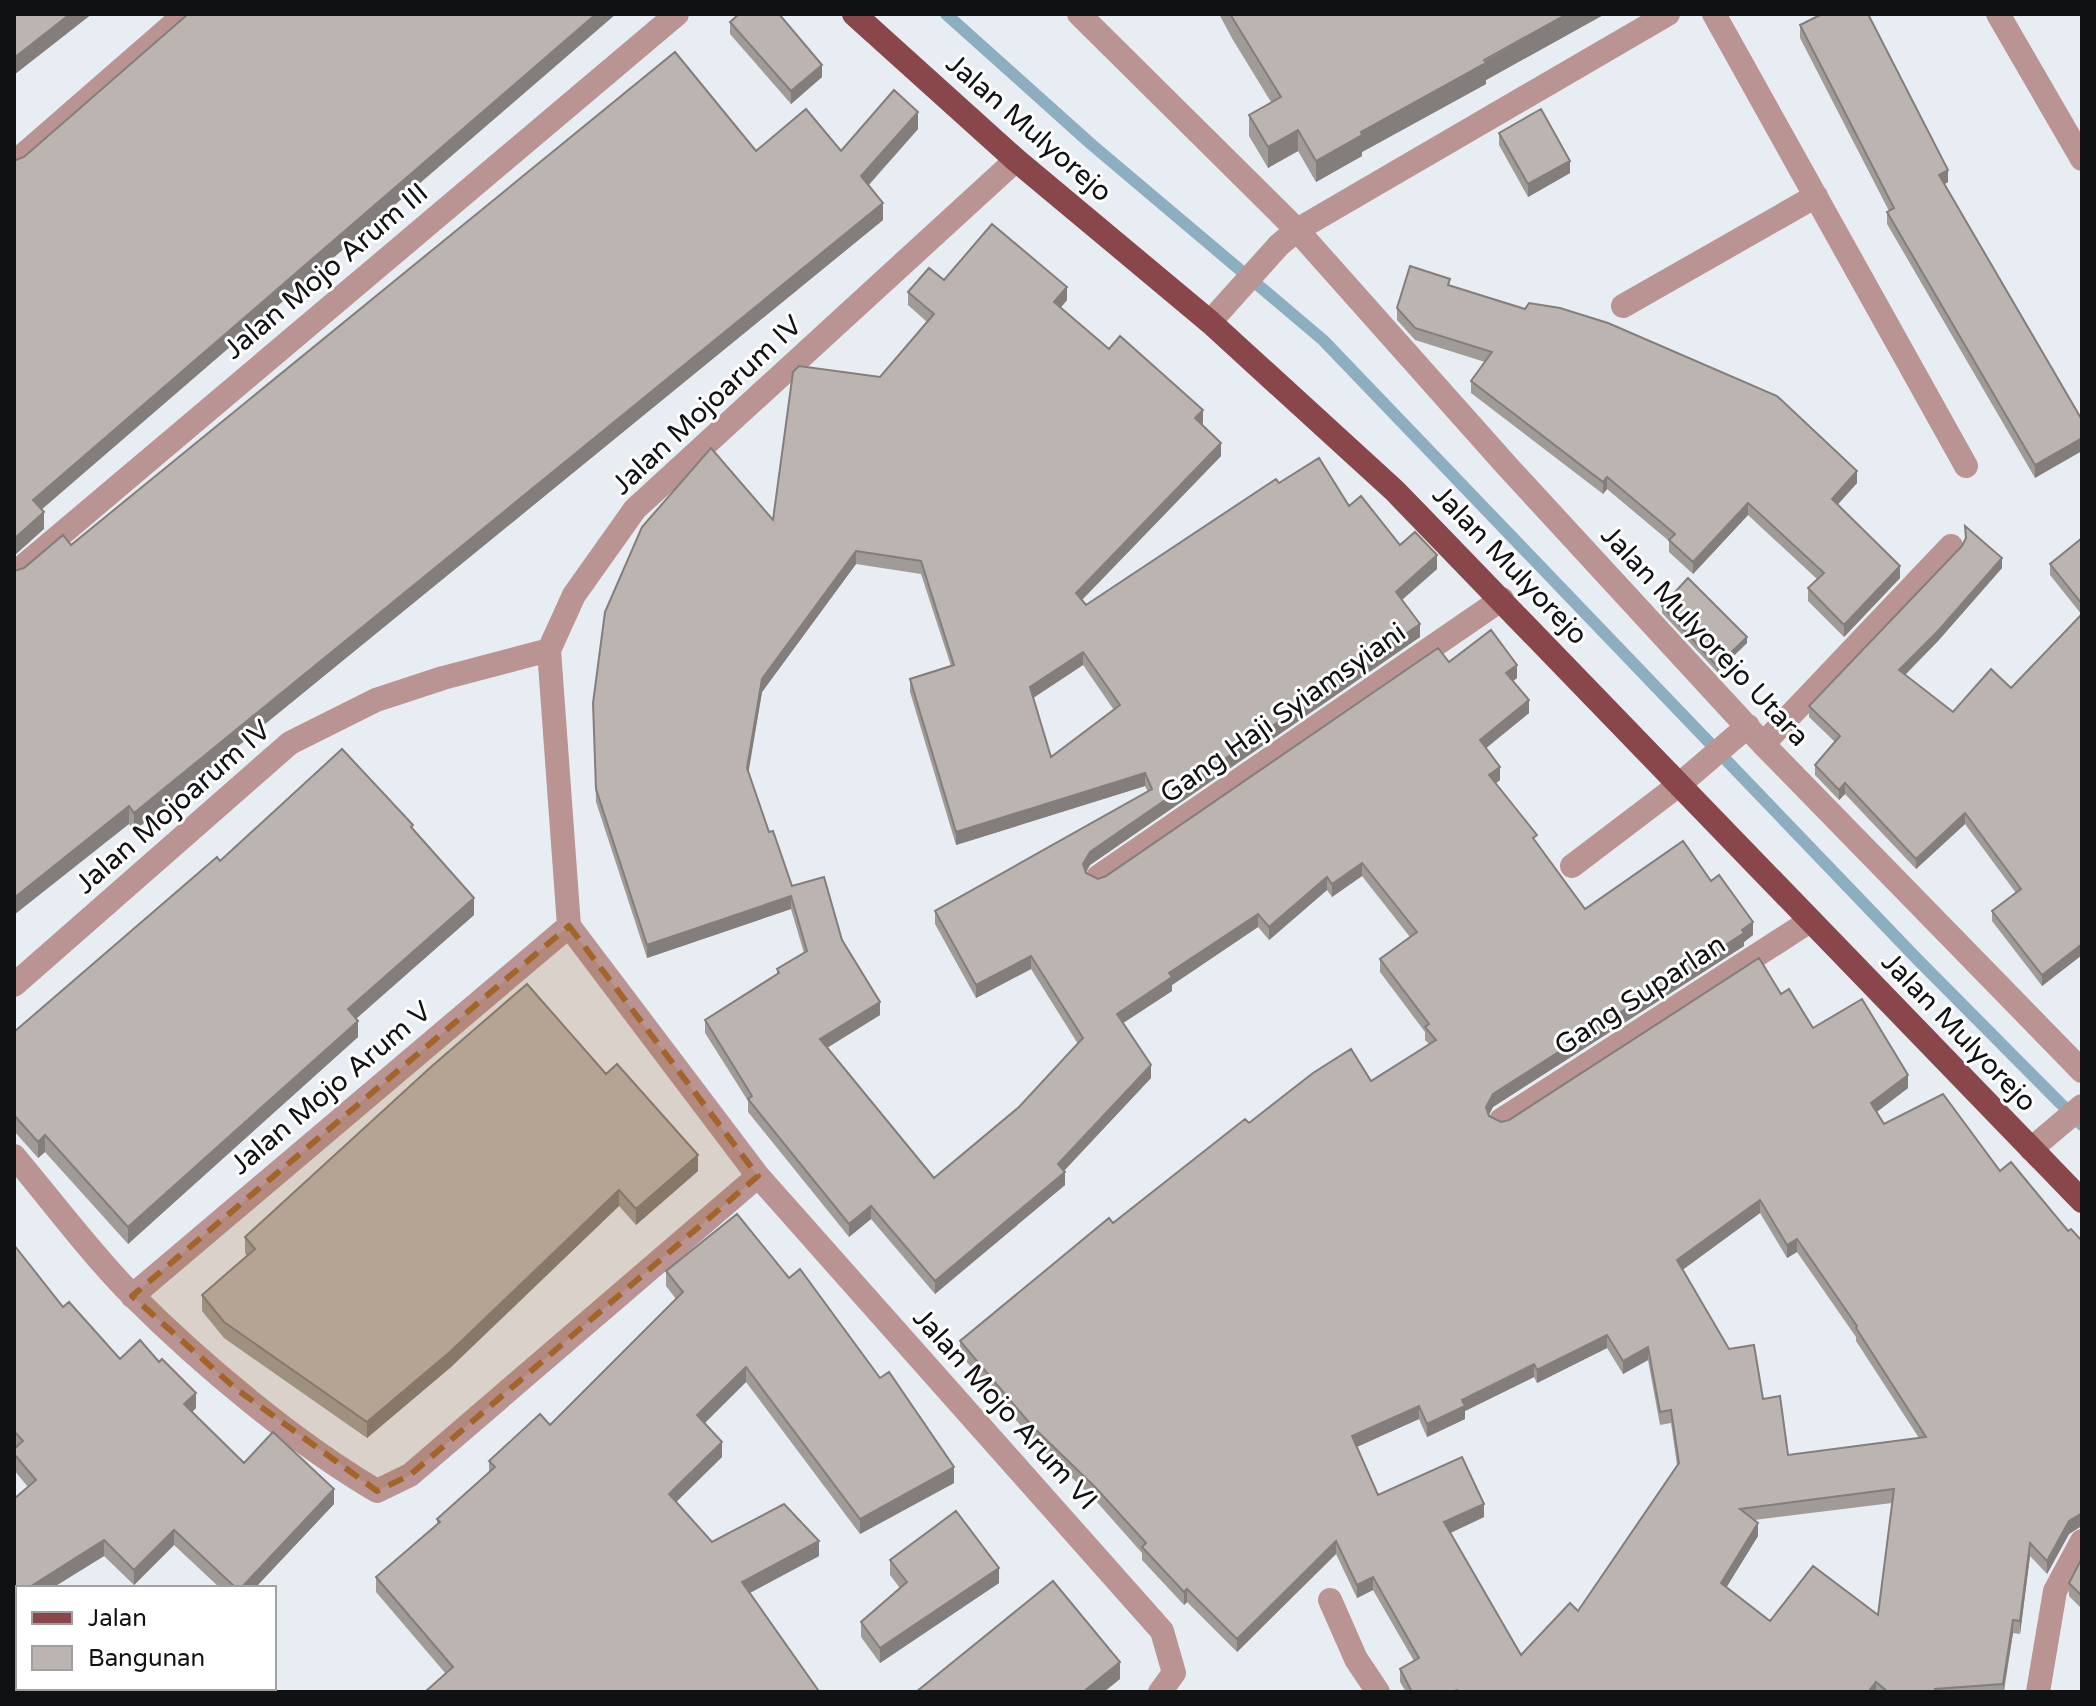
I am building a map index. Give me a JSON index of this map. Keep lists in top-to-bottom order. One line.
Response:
{"streets":{"main road":["Jalan Mulyorejo"],"street":["Jalan Mojo Arum III","Jalan Mojoarum IV","Jalan Mulyorejo Utara","Gang Haji Syiamsyiani","Gang Suparlan","Jalan Mojo Arum V","Jalan Mojo Arum VI"]},"crossings":[["Jalan Mulyorejo","Jalan Mojoarum IV"],["Jalan Mulyorejo","Gang Haji Syiamsyiani"],["Jalan Mulyorejo","Gang Suparlan"],["Jalan Mojo Arum V","Jalan Mojo Arum VI"]],"legend":["Jalan","Bangunan"]}
